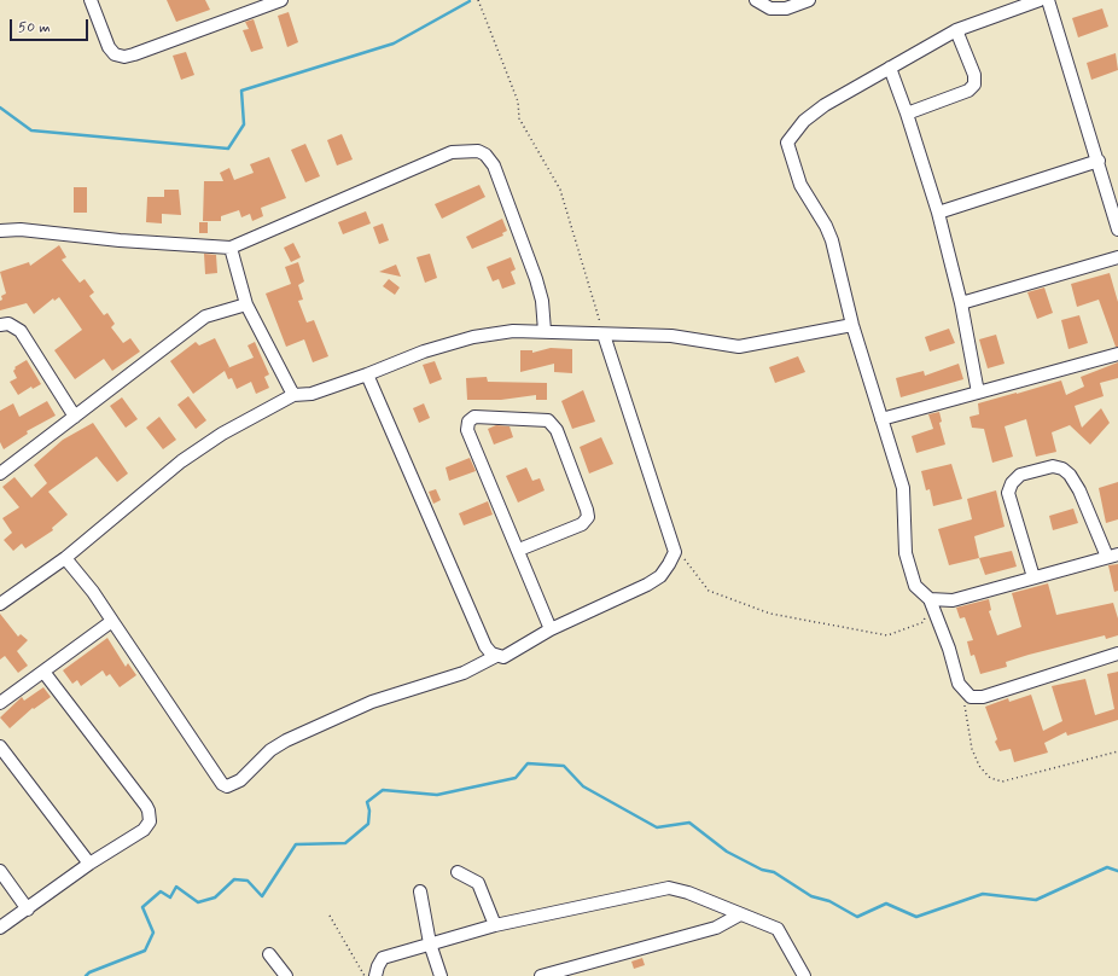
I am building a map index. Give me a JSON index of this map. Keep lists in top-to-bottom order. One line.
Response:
{"scale_bar":"50 m"}
